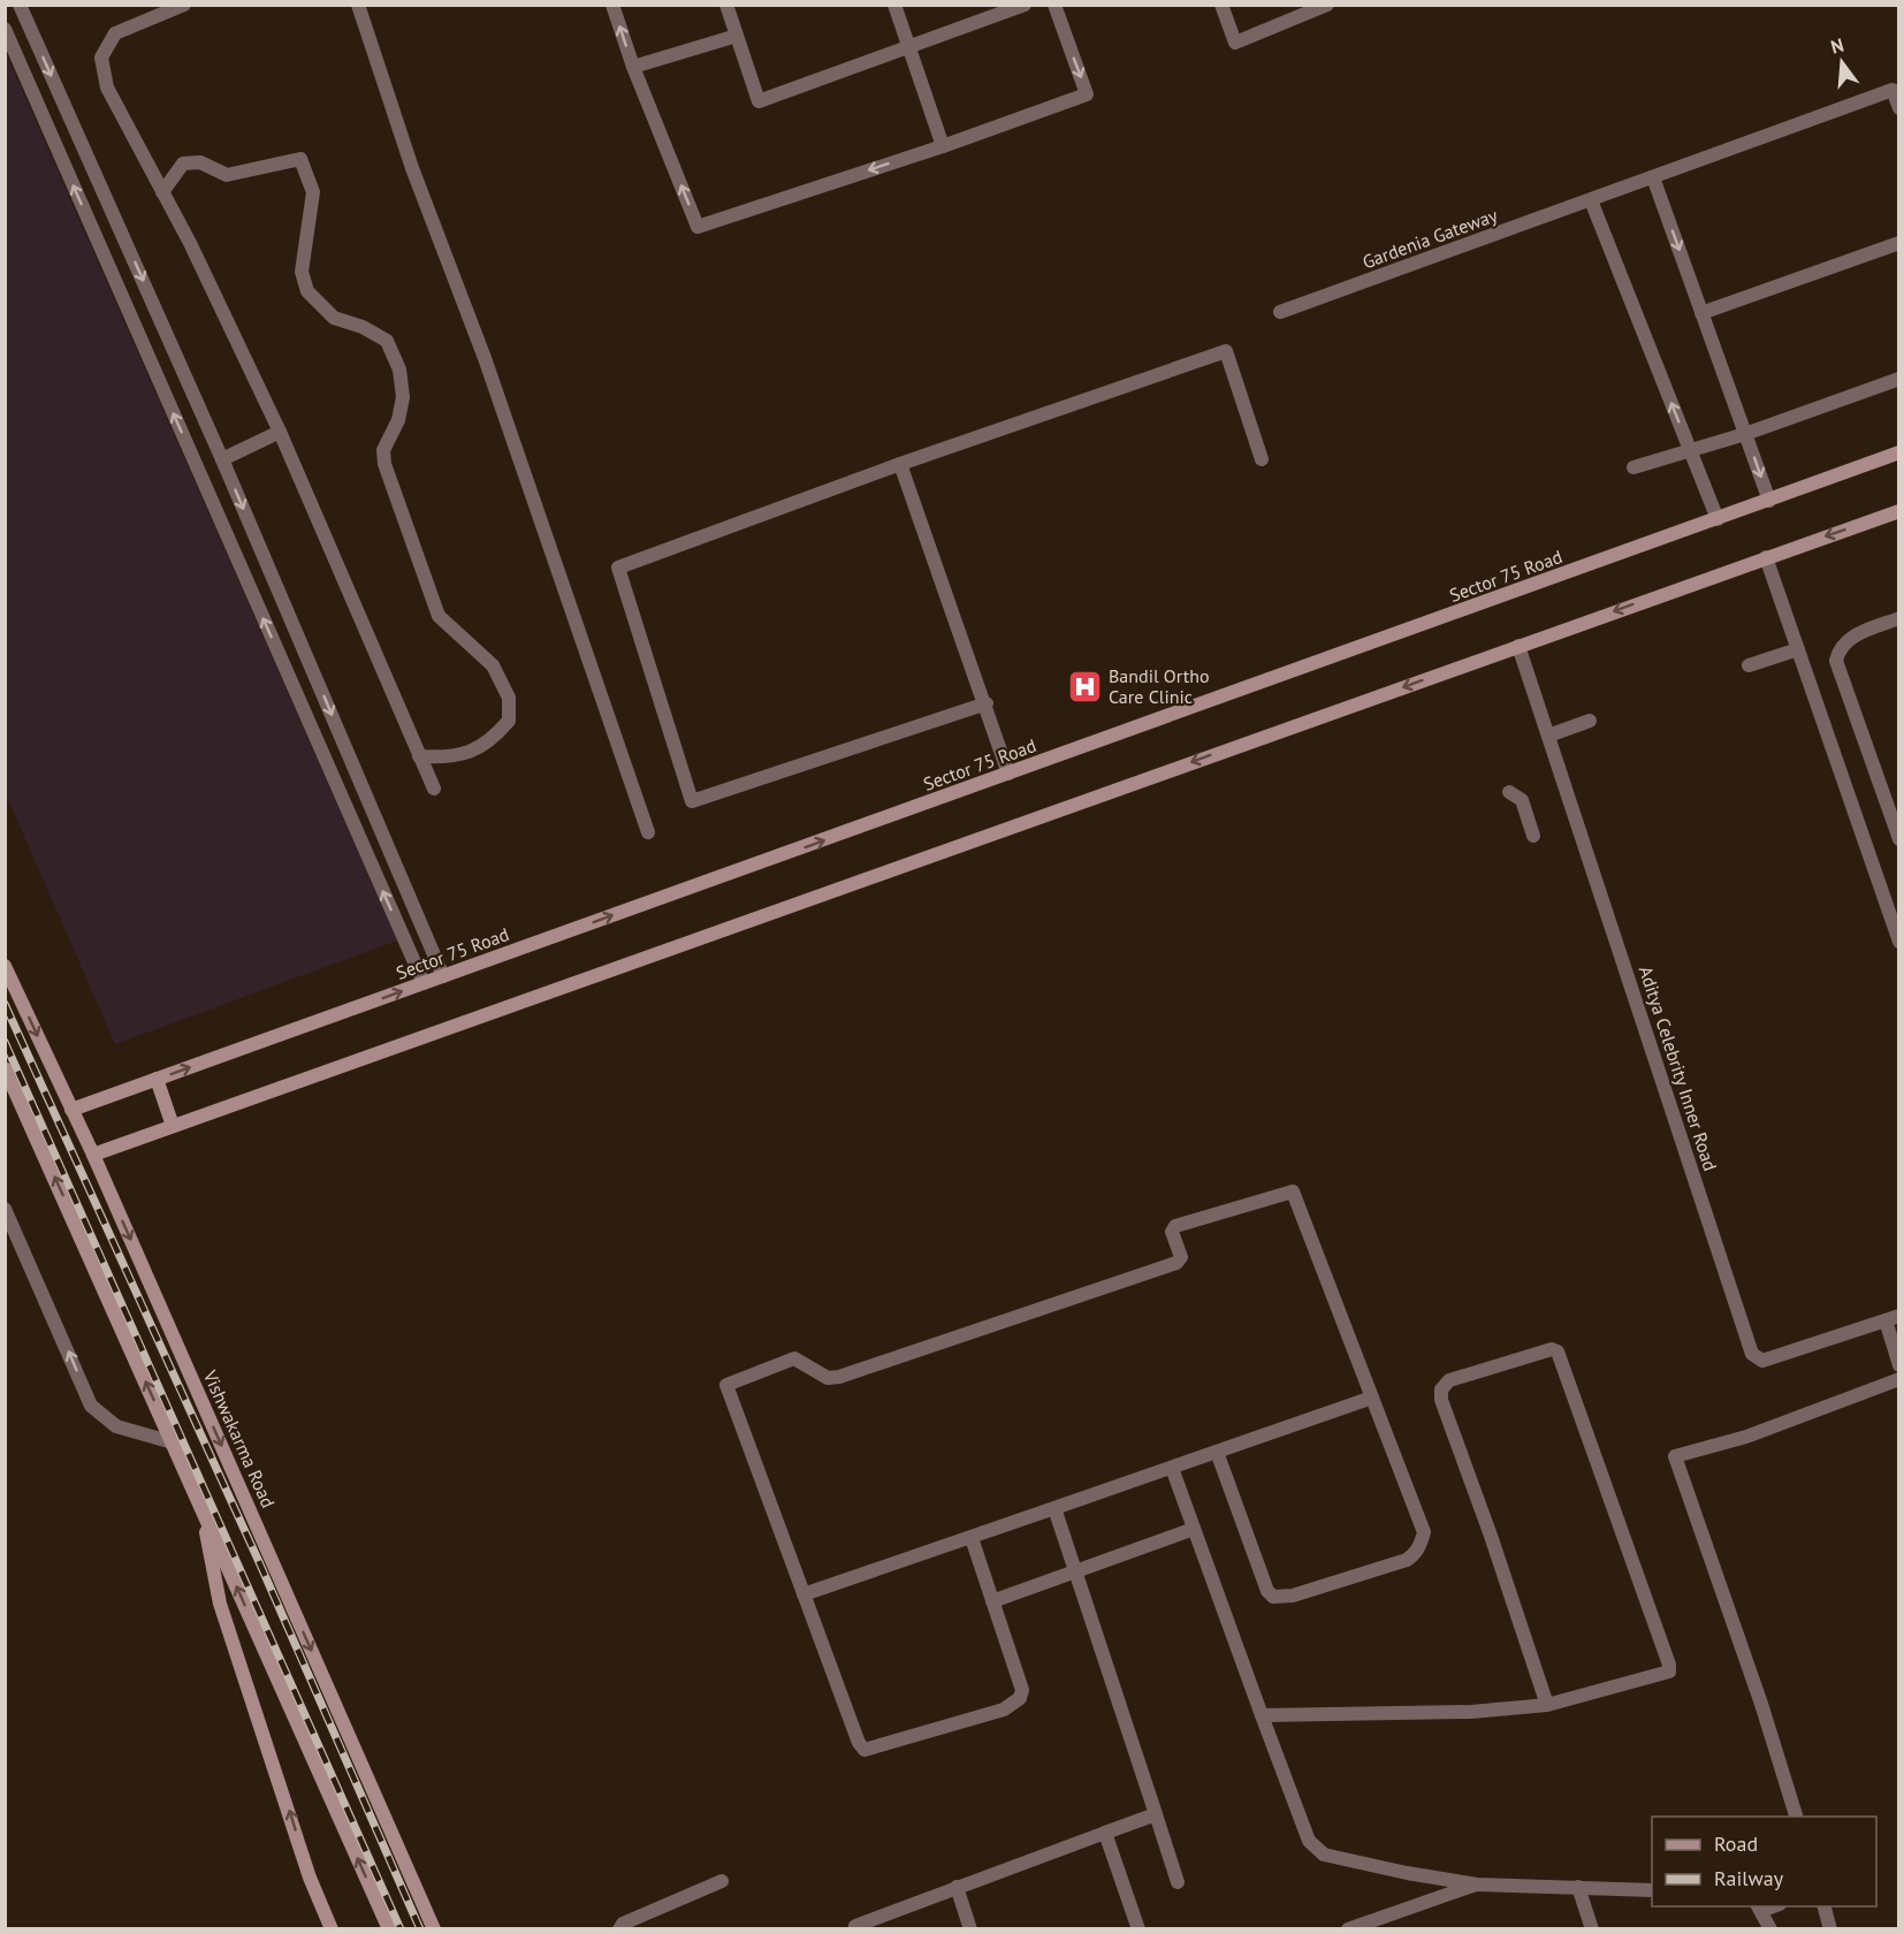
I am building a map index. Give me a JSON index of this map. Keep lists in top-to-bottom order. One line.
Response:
{"streets":{"street":["Gardenia Gateway","Sector 75 Road","Aditya Celebrity Inner Road","Vishwakarma Road"]},"crossings":[["Sector 75 Road","Vishwakarma Road"]],"places":{"hospital":["Bandil Ortho Care Clinic"]},"legend":["Road","Railway"],"north":"top"}
